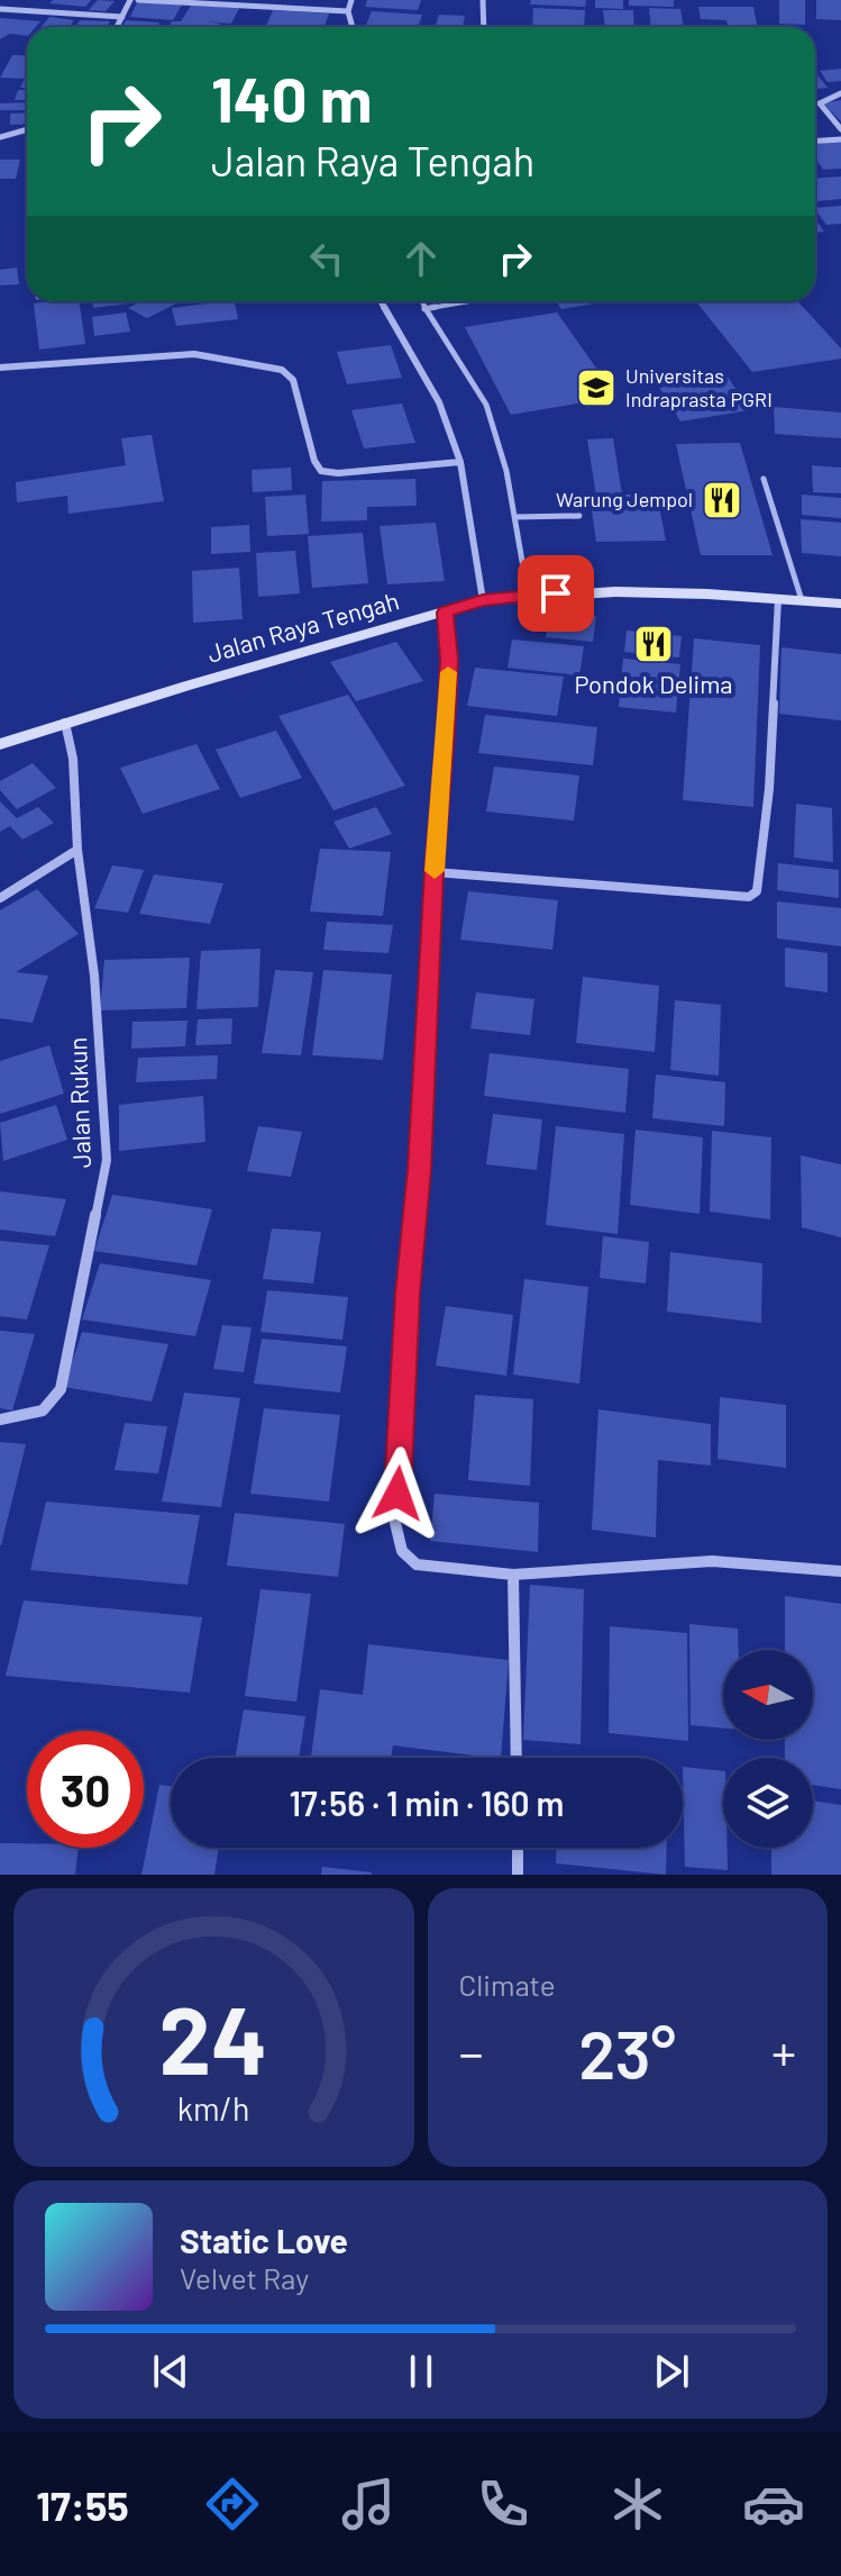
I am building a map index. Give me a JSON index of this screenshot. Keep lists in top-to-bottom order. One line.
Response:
{"streets":{"street":["Jalan Raya Tengah","Jalan Rukun"]},"crossings":[["Jalan Raya Tengah","Jalan Rukun"]],"places":{"school or university":["Universitas Indraprasta PGRI"],"restaurant":["Warung Jempol","Pondok Delima"]},"north":"left","page":{"turn":["140 m","Jalan Raya Tengah"],"limit":"30","trip":"17:56 · 1 min · 160 m","tile":"Climate","heat":["−","23°","+"],"song":["Static Love","Velvet Ray"],"tabs":"17:55","gauge":["24","km/h"]}}
